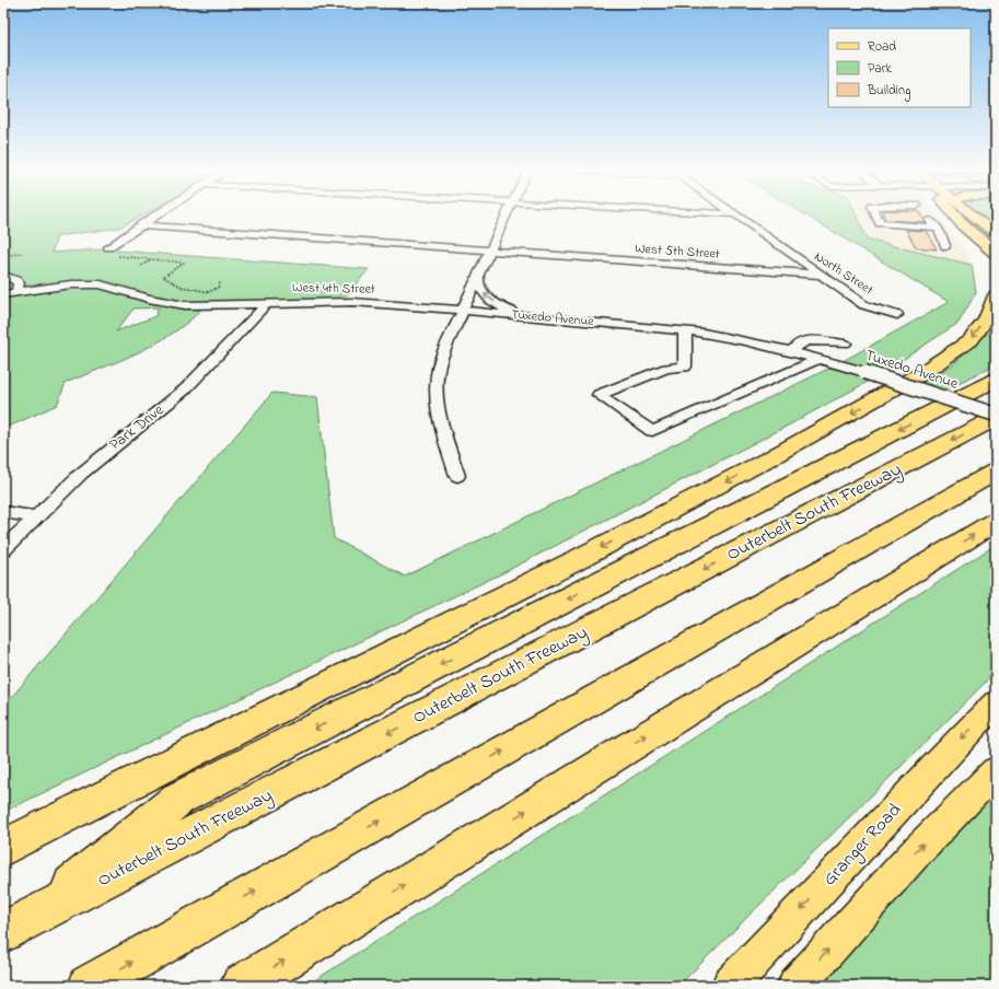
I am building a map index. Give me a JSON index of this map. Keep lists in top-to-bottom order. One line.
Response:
{"streets":{"highway":["Outerbelt South Freeway"],"main road":["Granger Road"],"street":["West 5th Street","North Street","West 4th Street","Tuxedo Avenue","Park Drive"]},"crossings":[["West 5th Street","North Street"],["West 4th Street","Tuxedo Avenue"],["West 4th Street","Park Drive"]],"legend":["Road","Park","Building"]}
